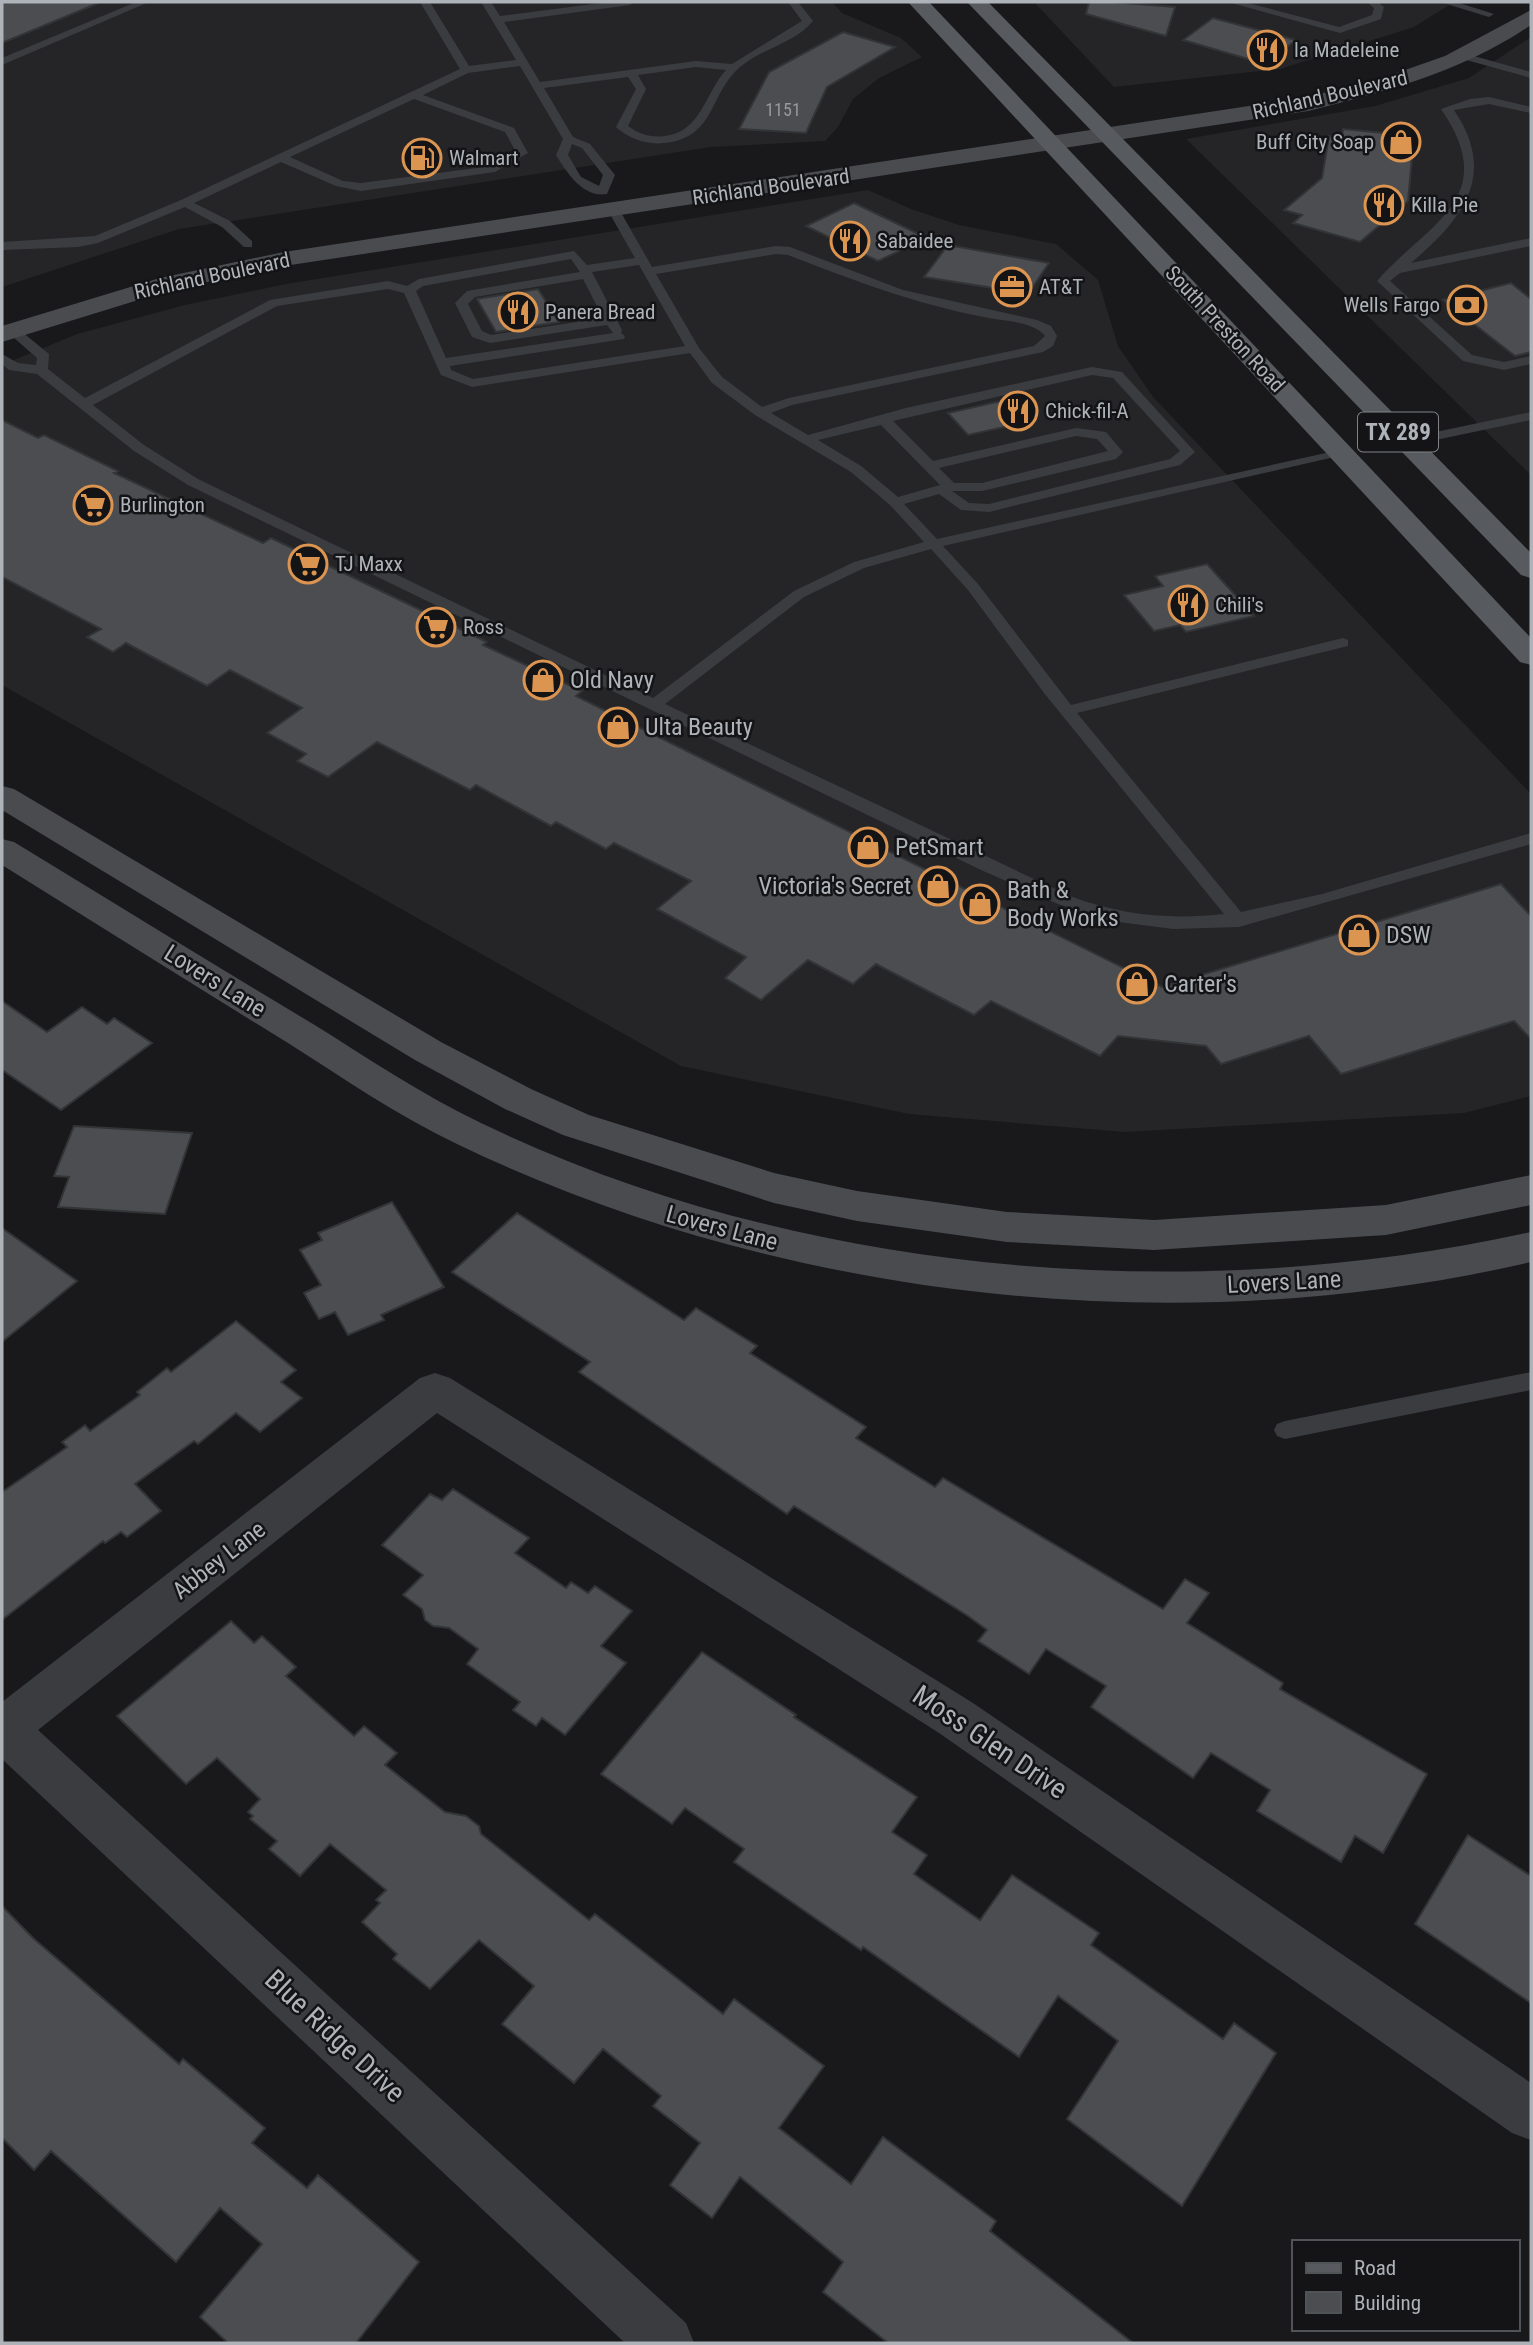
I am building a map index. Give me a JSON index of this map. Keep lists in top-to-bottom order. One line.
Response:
{"streets":{"main road":["South Preston Road","TX 289"],"street":["Richland Boulevard","Lovers Lane","Abbey Lane","Moss Glen Drive","Blue Ridge Drive"]},"crossings":[["Richland Boulevard","South Preston Road"],["Richland Boulevard","TX 289"],["Abbey Lane","Moss Glen Drive"],["Abbey Lane","Blue Ridge Drive"]],"places":{"restaurant":["la Madeleine","Killa Pie","Sabaidee","Panera Bread","Chick-fil-A","Chili's"],"shop":["Buff City Soap","Old Navy","Ulta Beauty","PetSmart","Victoria's Secret","Bath & Body Works","DSW","Carter's"],"fuel station":["Walmart"],"office":["AT&T"],"bank":["Wells Fargo"],"supermarket":["Burlington","TJ Maxx","Ross"]},"house_numbers":["1151"],"legend":["Road","Building"]}
